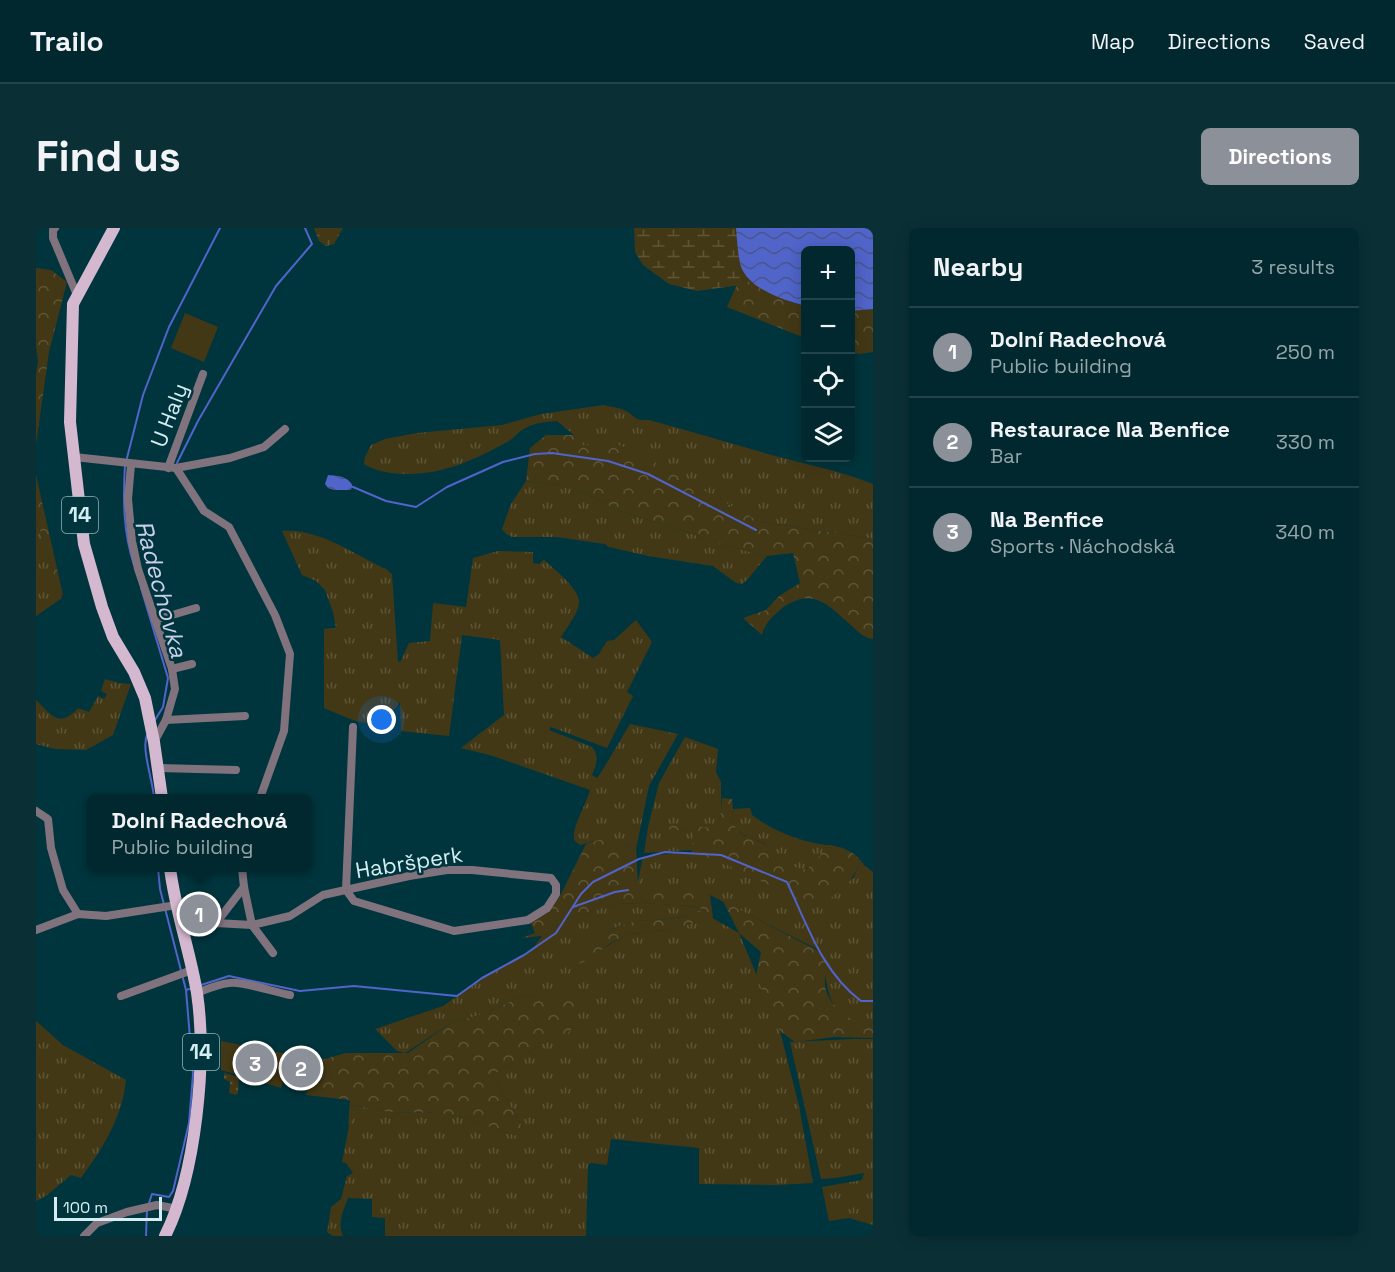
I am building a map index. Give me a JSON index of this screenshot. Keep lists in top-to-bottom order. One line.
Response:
{"streets":{"main road":["14"],"street":["U Haly","Habršperk"]},"crossings":[["14","Habršperk"]],"water":["Radechovka"],"scale_bar":"100 m","page":{"header":"Trailo","nav":["Map","Directions","Saved"],"buttons":"Directions","title":"Find us","heading":["Nearby","3 results"],"map_buttons":["+","−"],"list":[{"mark":"1","name":"Dolní Radechová","note":"Public building","value":"250 m"},{"mark":"2","name":"Restaurace Na Benfice","note":"Bar","value":"330 m"},{"mark":"3","name":"Na Benfice","note":"Sports · Náchodská","value":"340 m"}],"popup":["Dolní Radechová","Public building"],"pins":["1","3","2"],"scale":"100 m"}}
